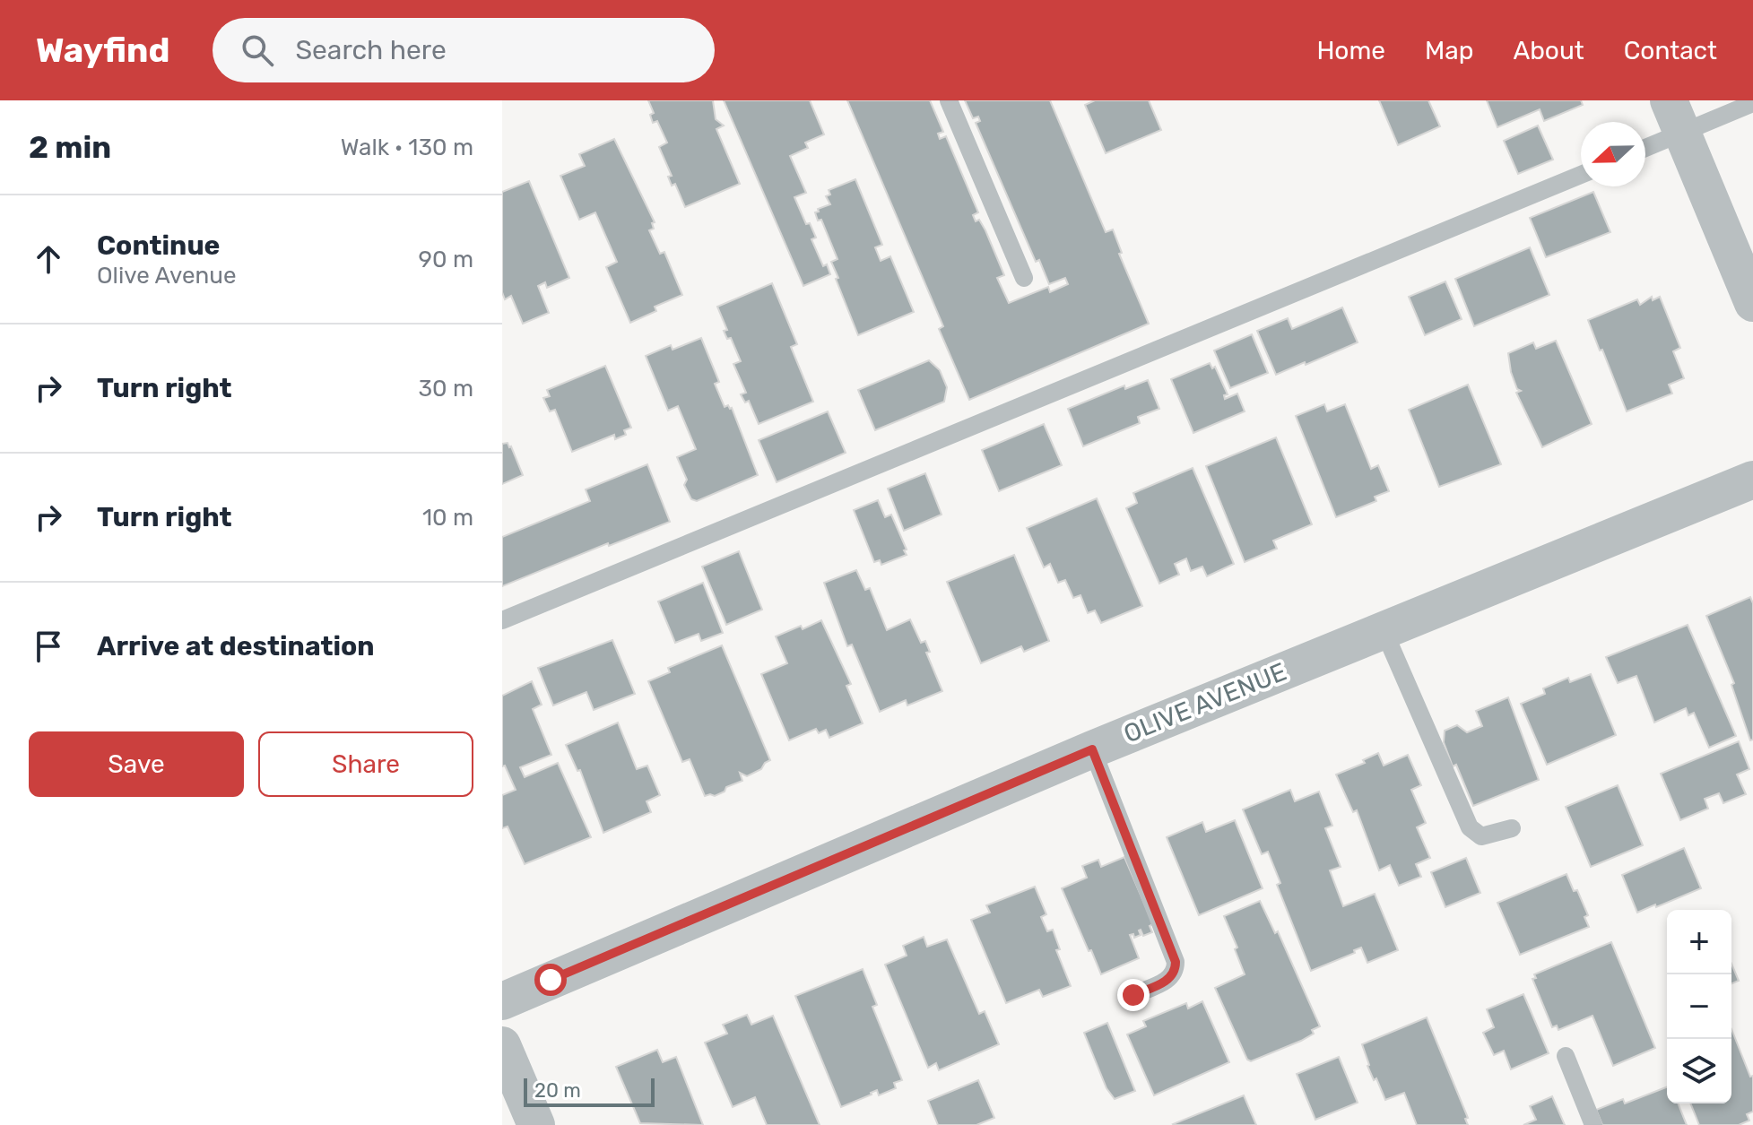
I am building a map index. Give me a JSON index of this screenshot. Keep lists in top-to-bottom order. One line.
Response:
{"streets":{"street":["OLIVE AVENUE"]},"scale_bar":"20 m","north":"left","page":{"header":"Wayfind","search":"Search here","nav":["Home","Map","About","Contact"],"heading":["2 min","Walk · 130 m"],"list":[["Continue","Olive Avenue","90 m"],["Turn right","30 m"],["Turn right","10 m"],"Arrive at destination"],"buttons":["Save","Share"],"map_buttons":["+","−"],"scale":"20 m"}}
